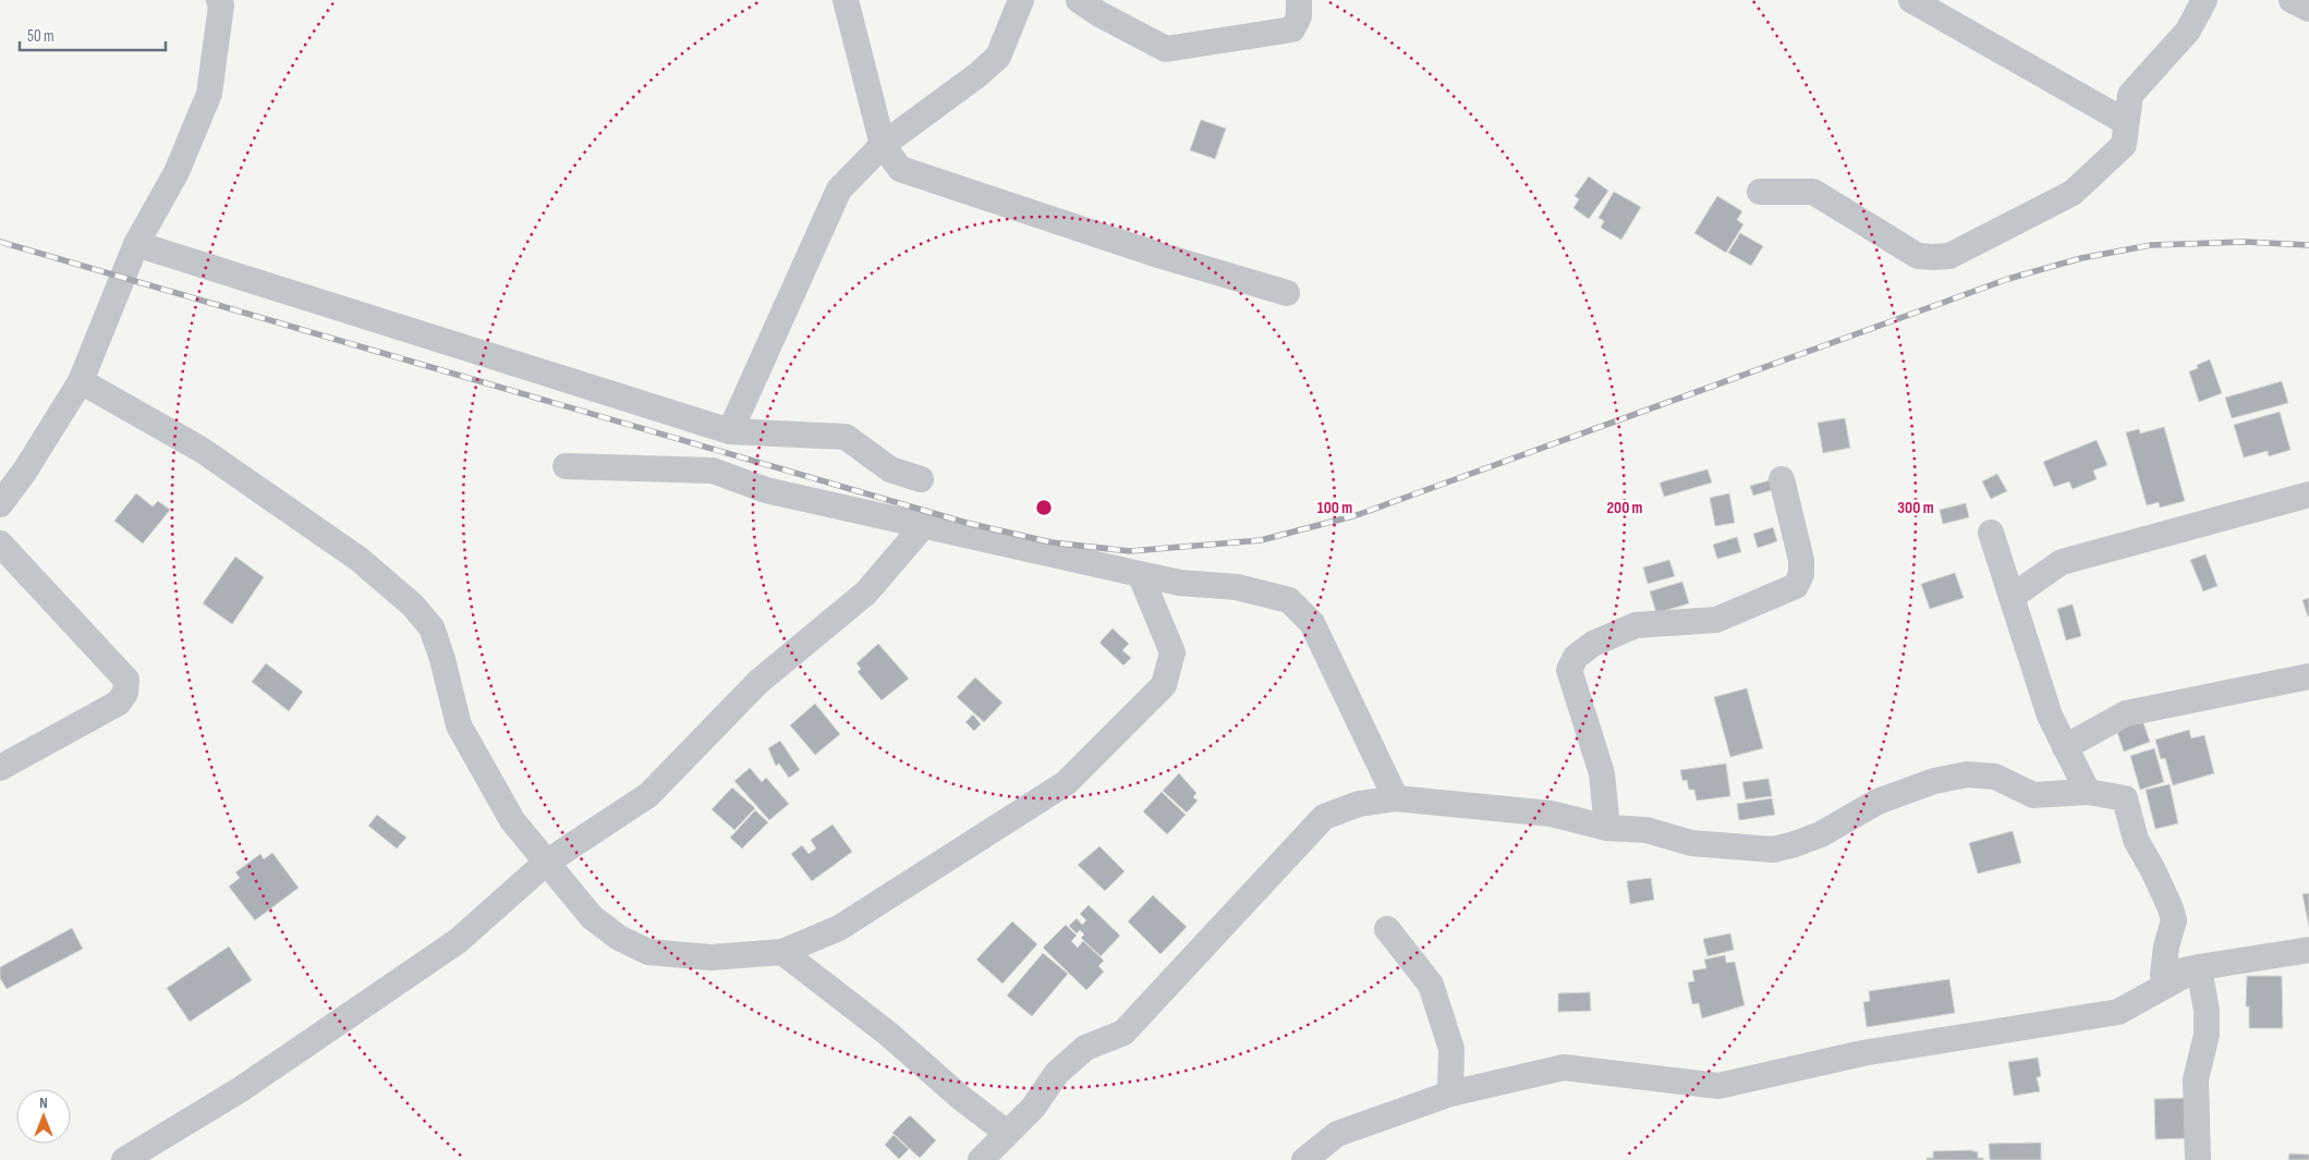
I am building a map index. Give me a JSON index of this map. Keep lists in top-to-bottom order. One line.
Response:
{"scale_bar":"50 m","north":"top","rings":["100 m","200 m","300 m"]}
